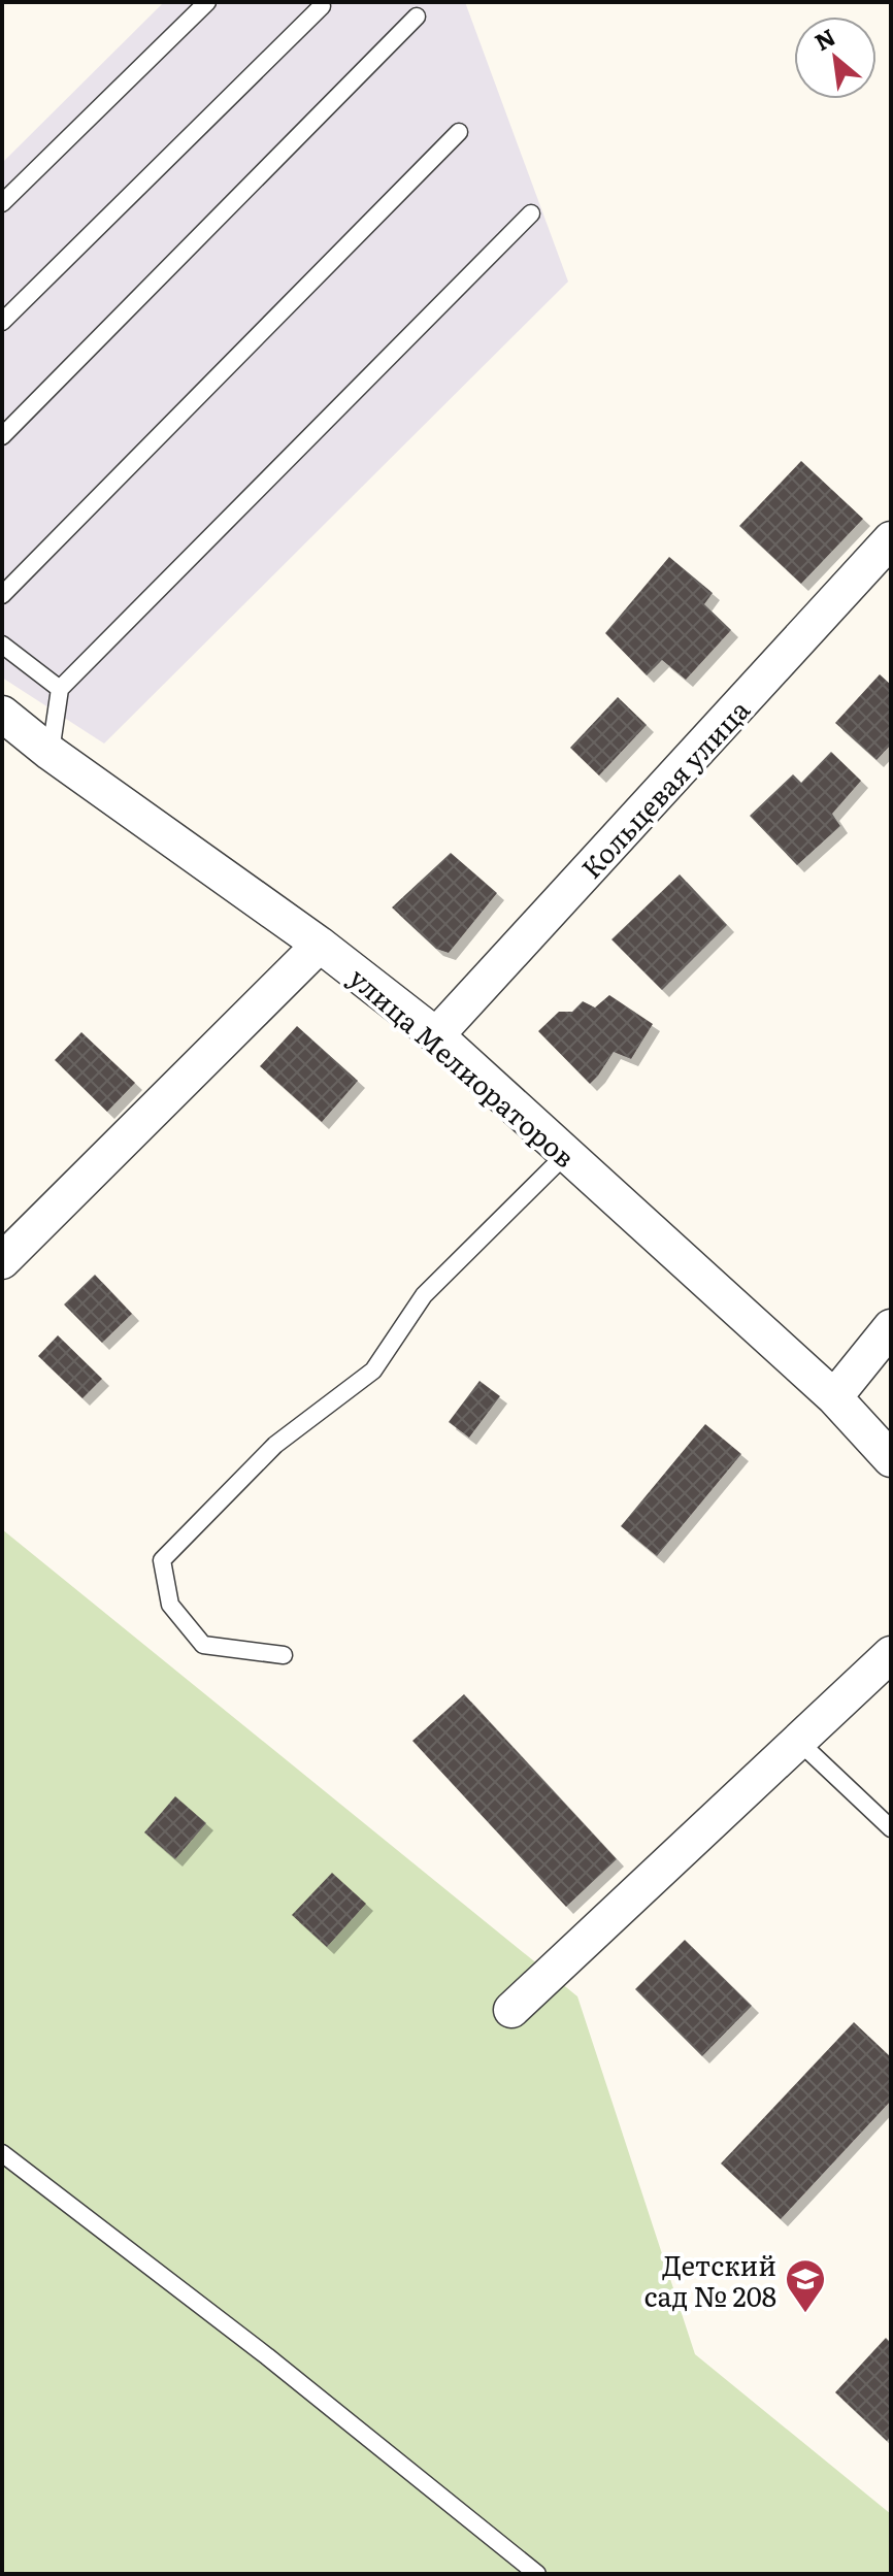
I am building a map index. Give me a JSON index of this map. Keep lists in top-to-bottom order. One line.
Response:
{"streets":{"street":["Кольцевая улица","улица Мелиораторов"]},"crossings":[["Кольцевая улица","улица Мелиораторов"]],"places":{"school or university":["Детский сад № 208"]},"north":"top left"}
